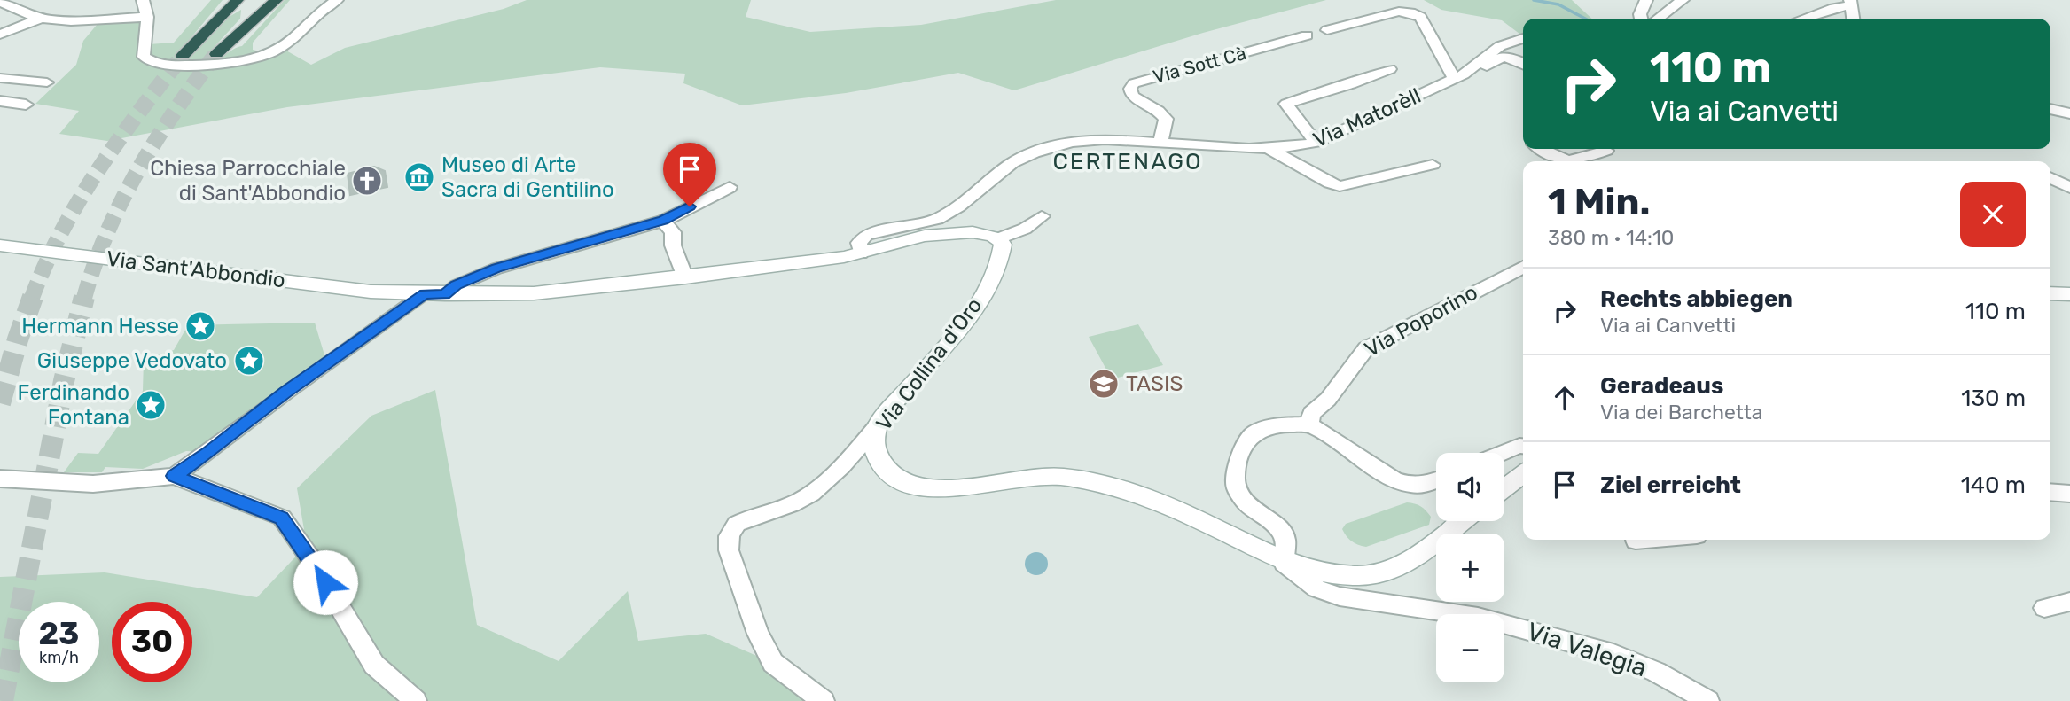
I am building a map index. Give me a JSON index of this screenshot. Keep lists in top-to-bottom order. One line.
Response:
{"streets":{"street":["Via Sott Cà","Via Matorèll","Via Sant'Abbondio","Via Poporino","Via Collina d'Oro","Via Valegia"]},"crossings":[["Via Sott Cà","Via Matorèll"],["Via Collina d'Oro","Via Valegia"]],"districts":["CERTENAGO"],"places":{"museum":["Museo di Arte Sacra di Gentilino"],"church":["Chiesa Parrocchiale di Sant'Abbondio"],"place":["Hermann Hesse","Giuseppe Vedovato","Ferdinando Fontana"],"school or university":["TASIS"]},"page":{"turn":["110 m","Via ai Canvetti"],"heading":["1 Min.","380 m · 14:10"],"list":[{"name":"Rechts abbiegen","note":"Via ai Canvetti","value":"110 m"},{"name":"Geradeaus","note":"Via dei Barchetta","value":"130 m"},{"name":"Ziel erreicht","value":"140 m"}],"map_buttons":["+","−"],"speed":"23 km/h","limit":"30"}}
